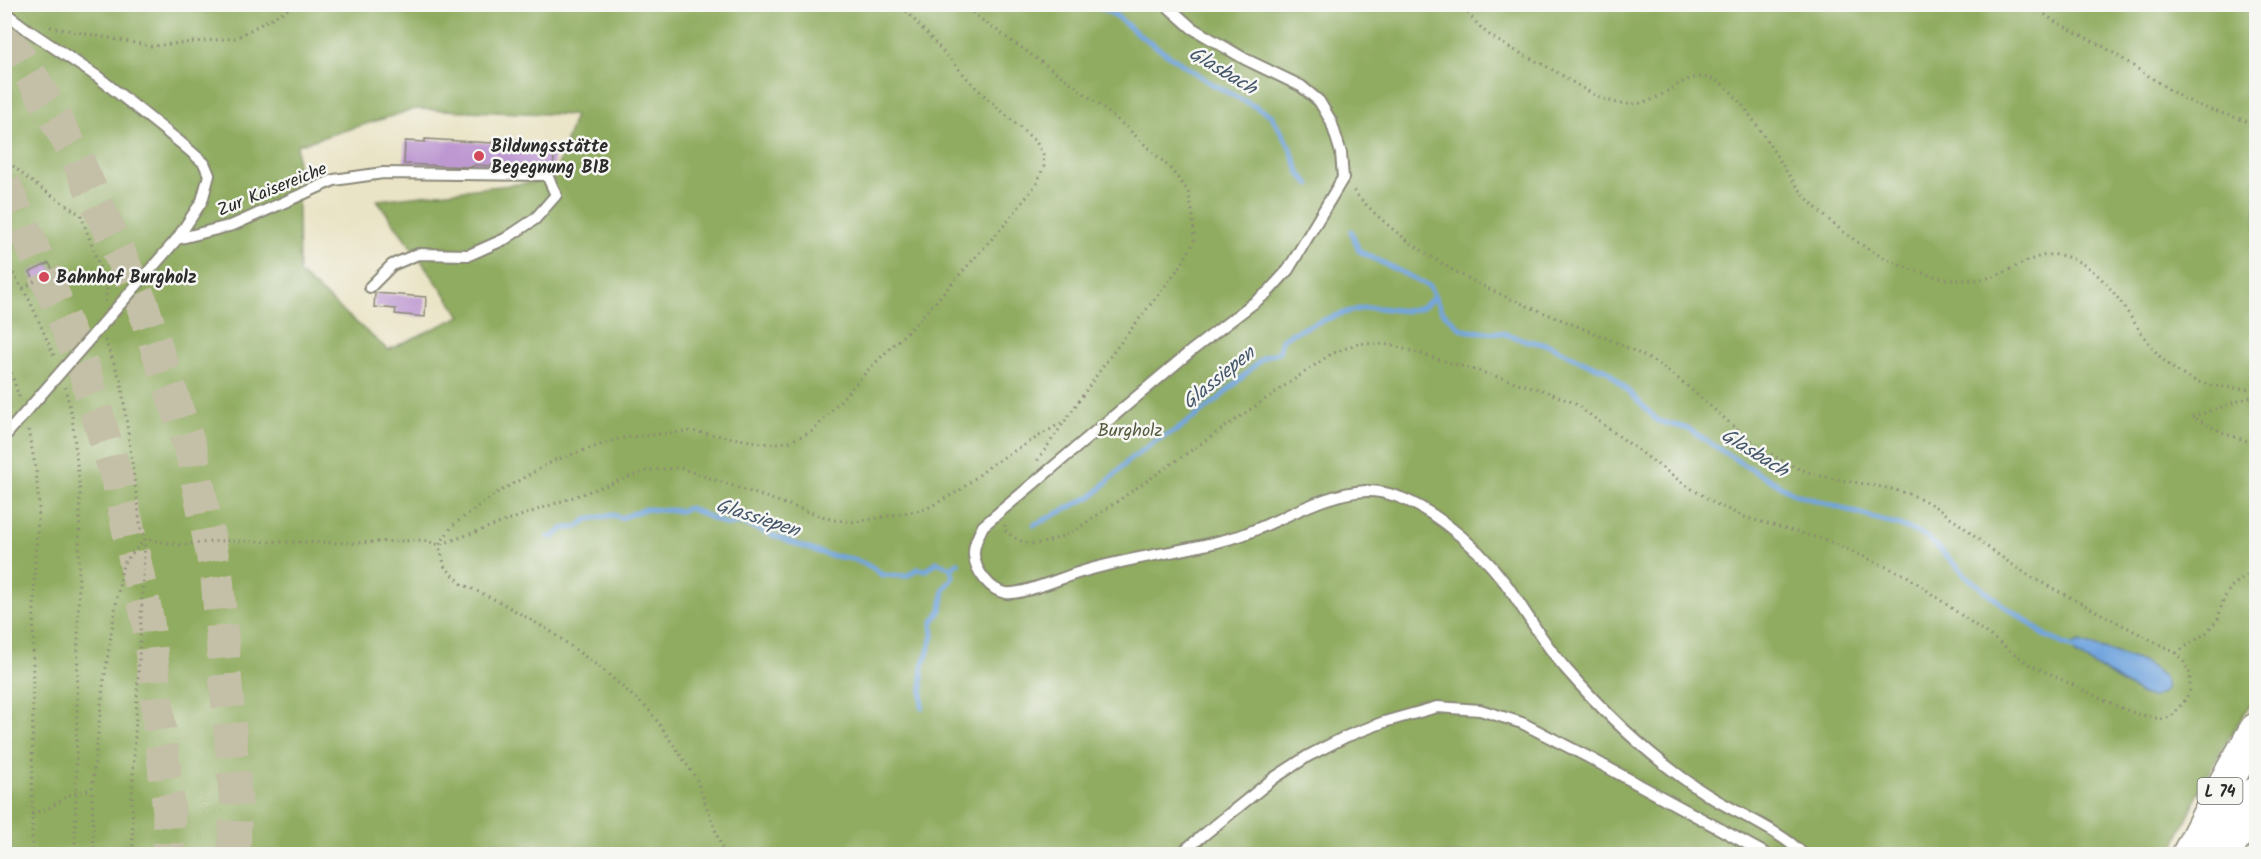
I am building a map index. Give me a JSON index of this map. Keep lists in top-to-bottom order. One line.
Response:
{"streets":{"highway":["L 74"],"lane":["Zur Kaisereiche"]},"water":["Glasbach","Glassiepen"],"parks":["Burgholz"],"places":["Bildungsstätte Begegnung BIB","Bahnhof Burgholz"]}
